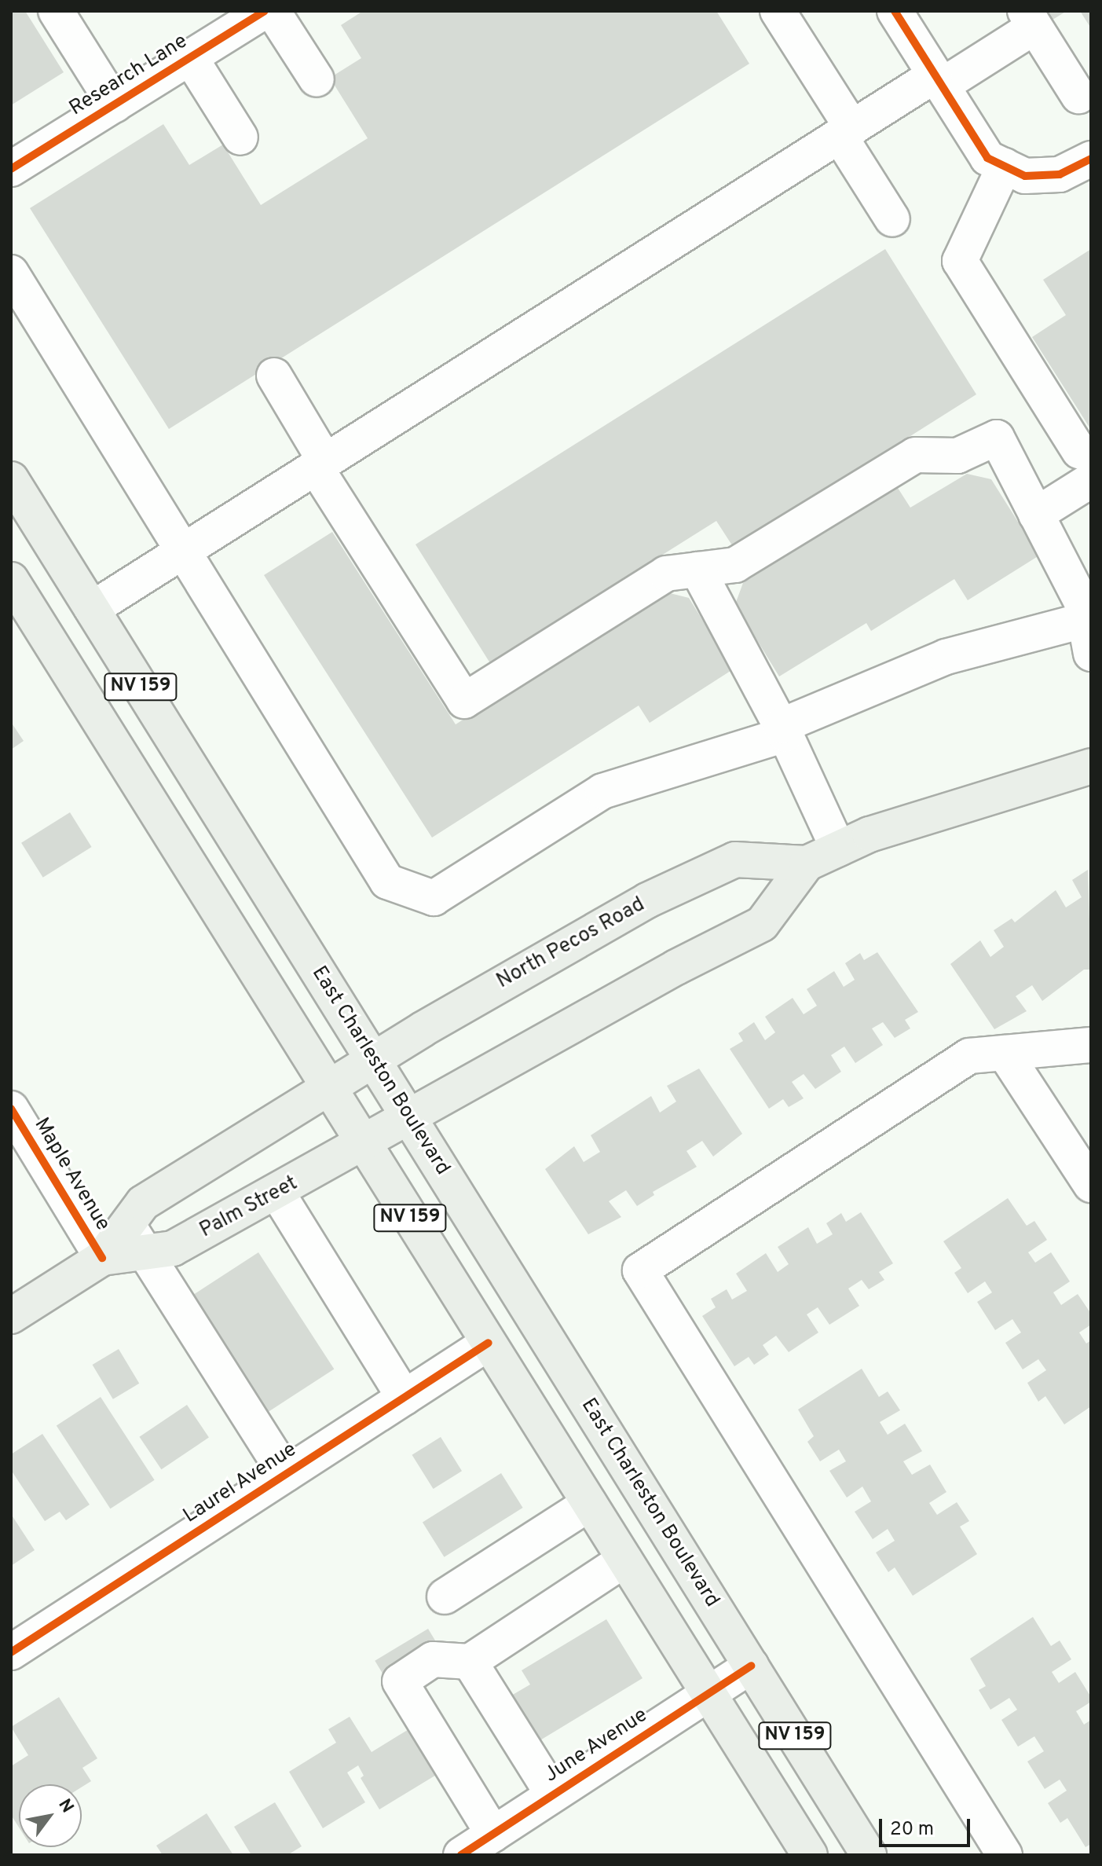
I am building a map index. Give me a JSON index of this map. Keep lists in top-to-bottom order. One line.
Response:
{"streets":{"main road":["NV 159","North Pecos Road","East Charleston Boulevard","Palm Street"],"street":["Research Lane","Maple Avenue","Laurel Avenue","June Avenue"]},"crossings":[["North Pecos Road","East Charleston Boulevard"],["North Pecos Road","Palm Street"],["East Charleston Boulevard","Palm Street"],["East Charleston Boulevard","Laurel Avenue"],["East Charleston Boulevard","June Avenue"],["Maple Avenue","Palm Street"]],"scale_bar":"20 m","north":"top right"}
